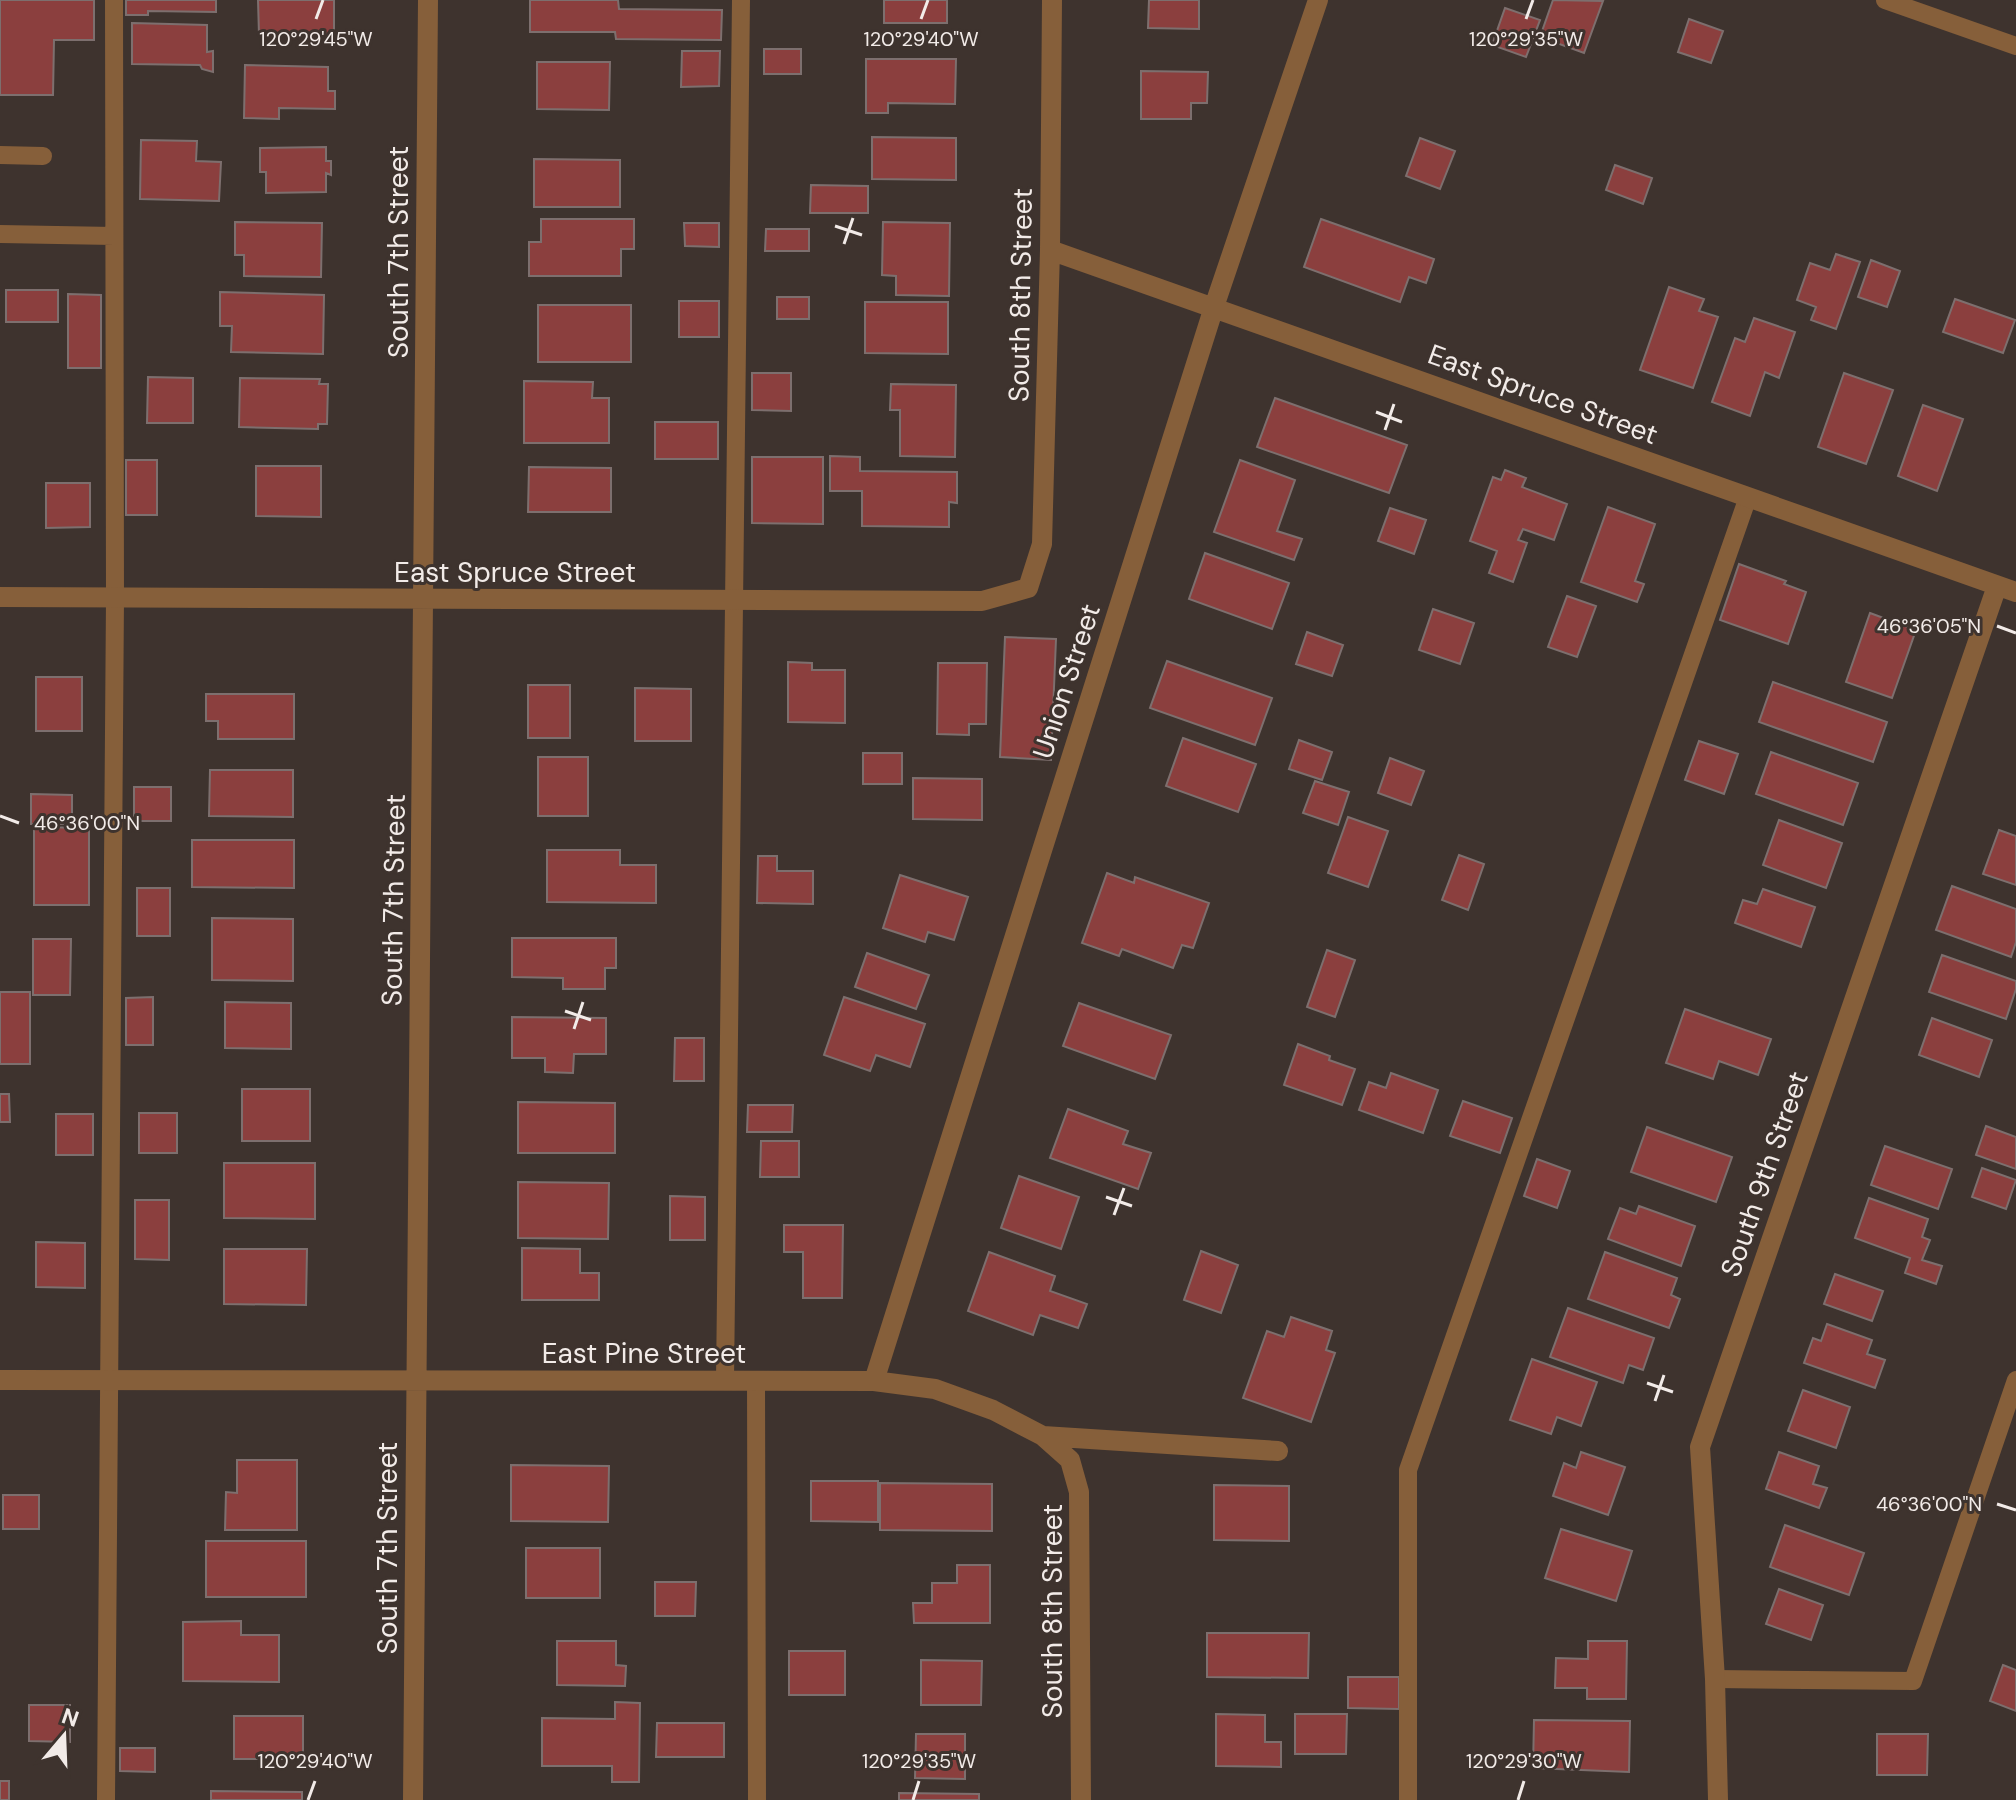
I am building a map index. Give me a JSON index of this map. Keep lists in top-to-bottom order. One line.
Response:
{"streets":{"street":["South 7th Street","South 8th Street","East Spruce Street","Union Street","South 9th Street","East Pine Street"]},"crossings":[["South 7th Street","East Spruce Street"],["South 7th Street","East Pine Street"],["South 8th Street","East Spruce Street"],["South 8th Street","East Pine Street"],["East Spruce Street","Union Street"],["East Spruce Street","South 9th Street"],["Union Street","East Pine Street"]],"north":"top","coordinates":["120°29'45\"W","120°29'40\"W","120°29'35\"W","46°36'05\"N","46°36'00\"N","120°29'30\"W"]}
